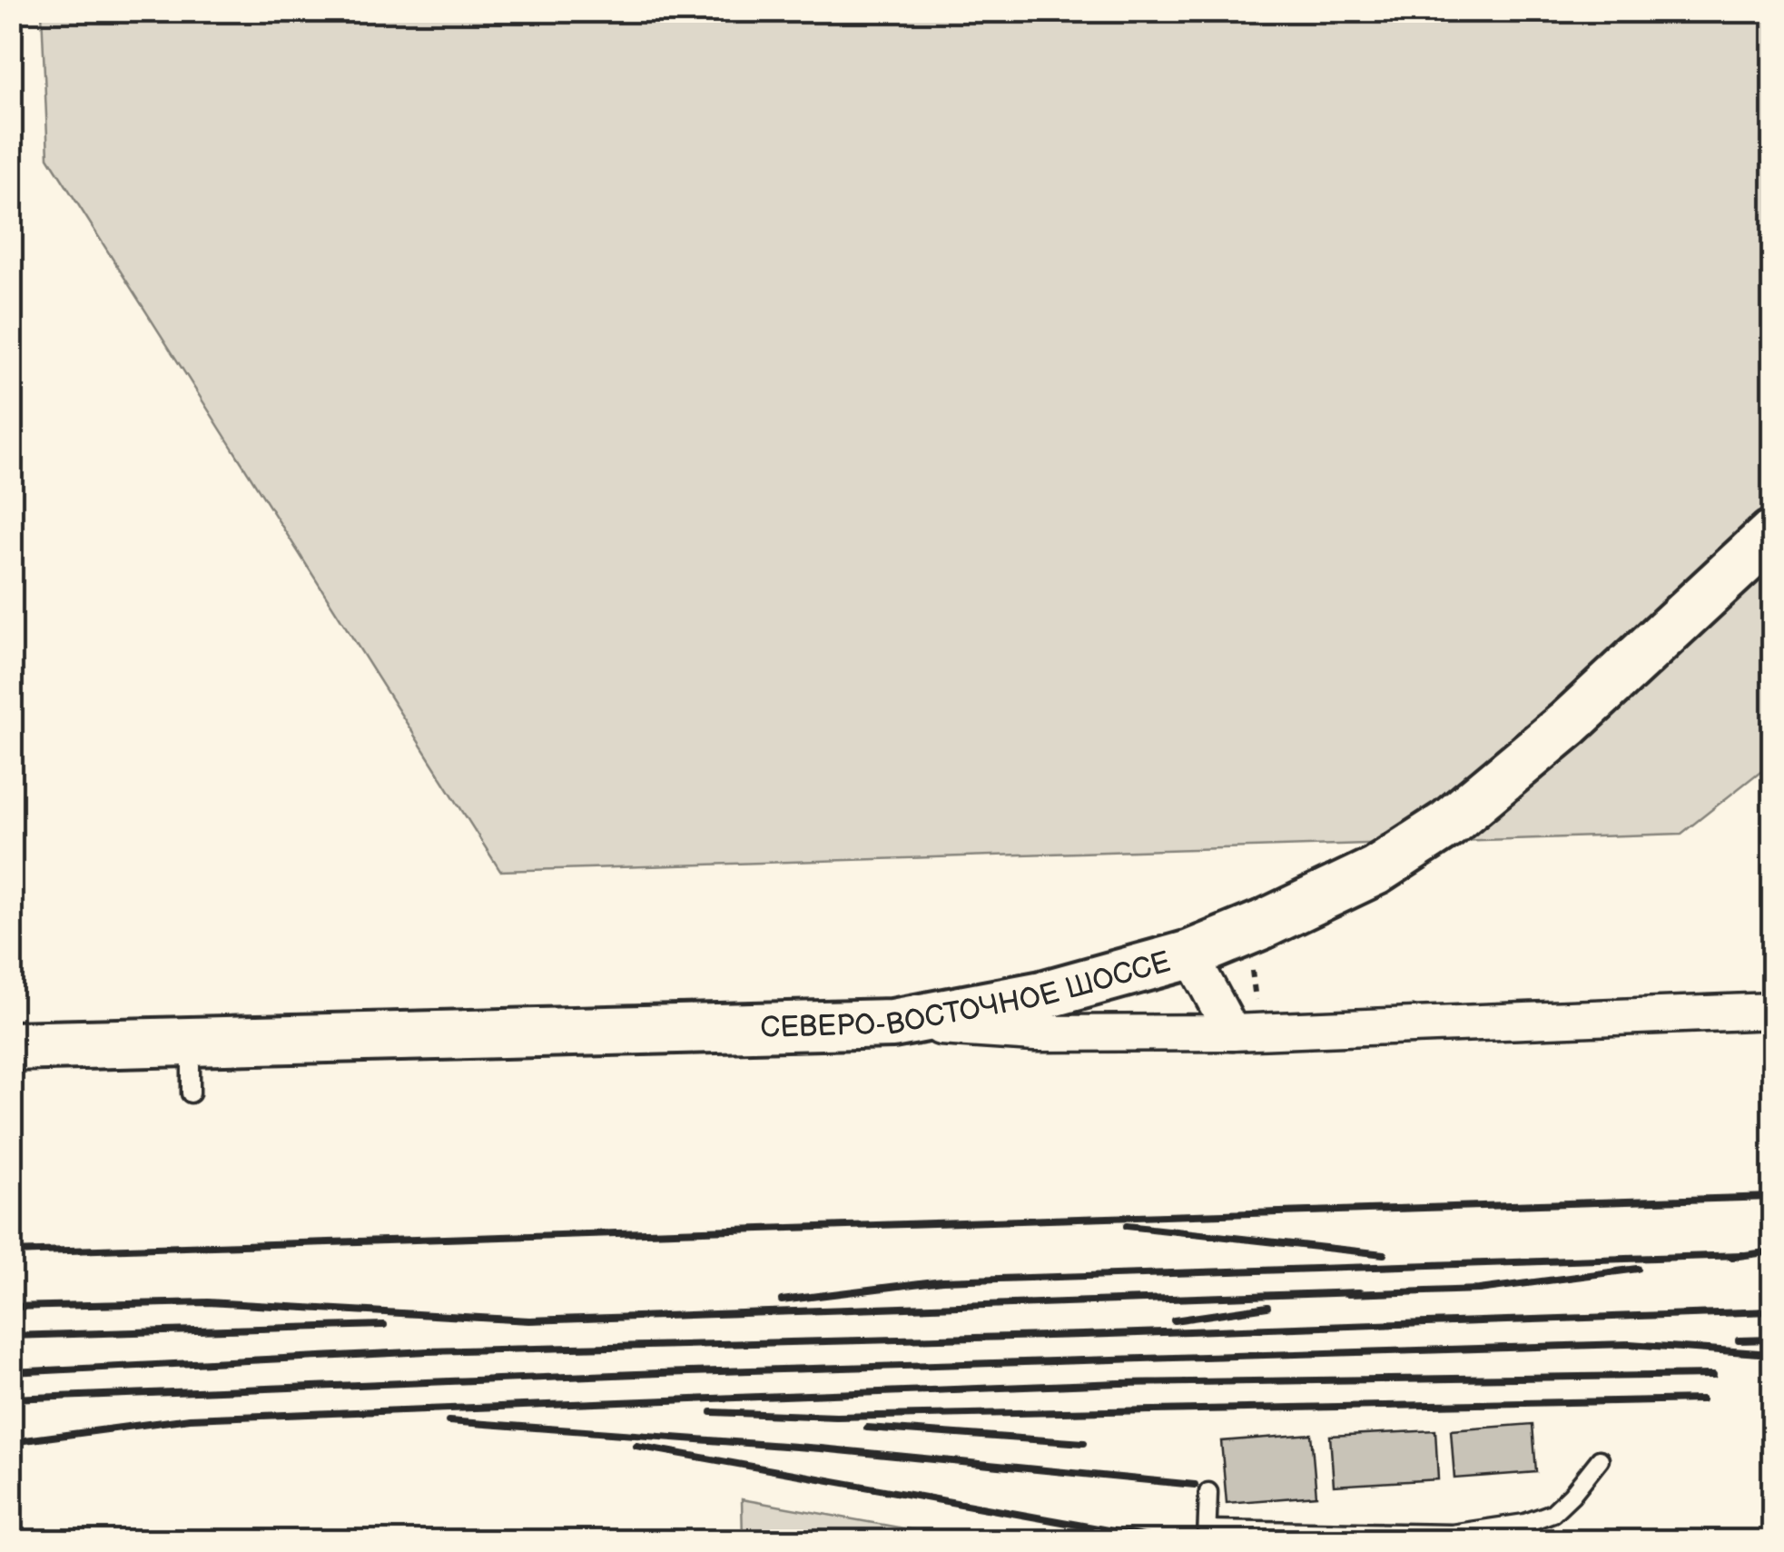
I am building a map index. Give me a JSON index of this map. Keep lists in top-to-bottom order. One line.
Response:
{"streets":{"street":["СЕВЕРО-ВОСТОЧНОЕ ШОССЕ"]}}
